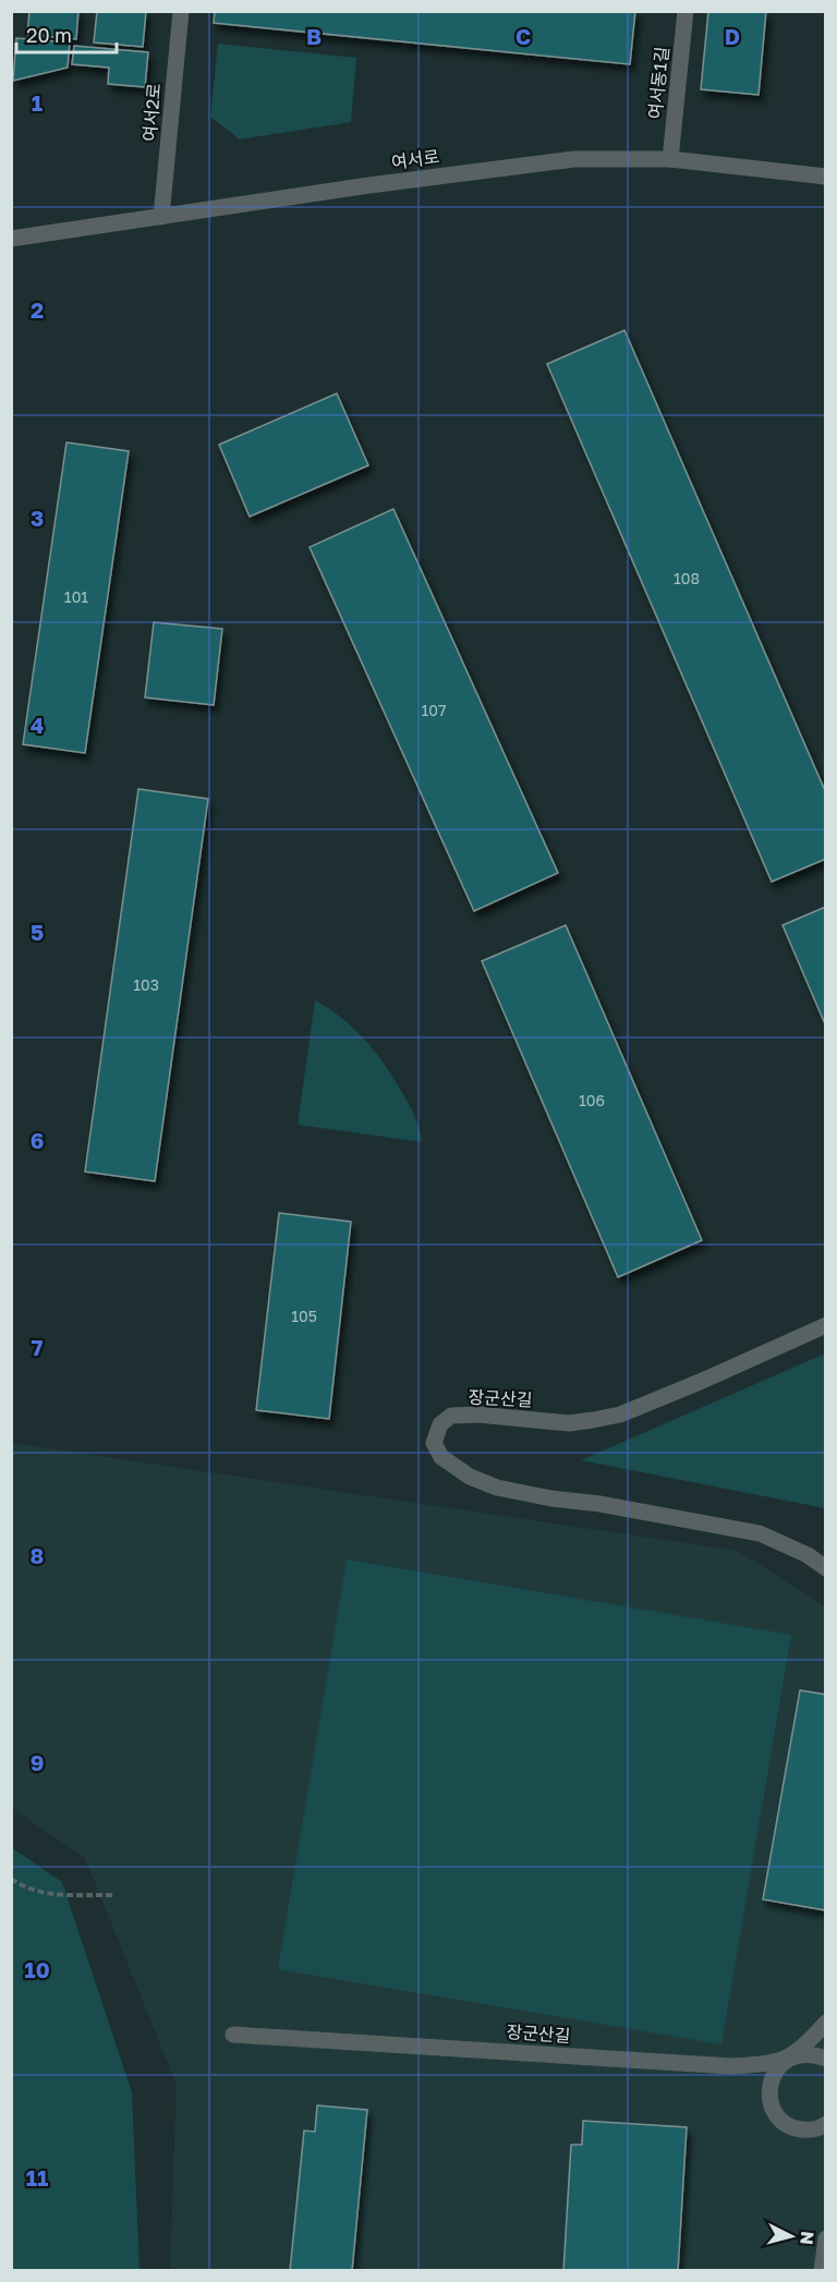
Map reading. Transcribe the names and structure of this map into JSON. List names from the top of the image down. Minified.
{"streets":{"street":["여서동1길","여서2로","여서로","장군산길"]},"crossings":[["여서동1길","여서로"],["여서2로","여서로"]],"house_numbers":["108","101","107","103","106","105"],"scale_bar":"20 m","north":"right","grid":{"columns":["B","C","D"],"rows":["1","2","3","4","5","6","7","8","9","10","11"]}}
